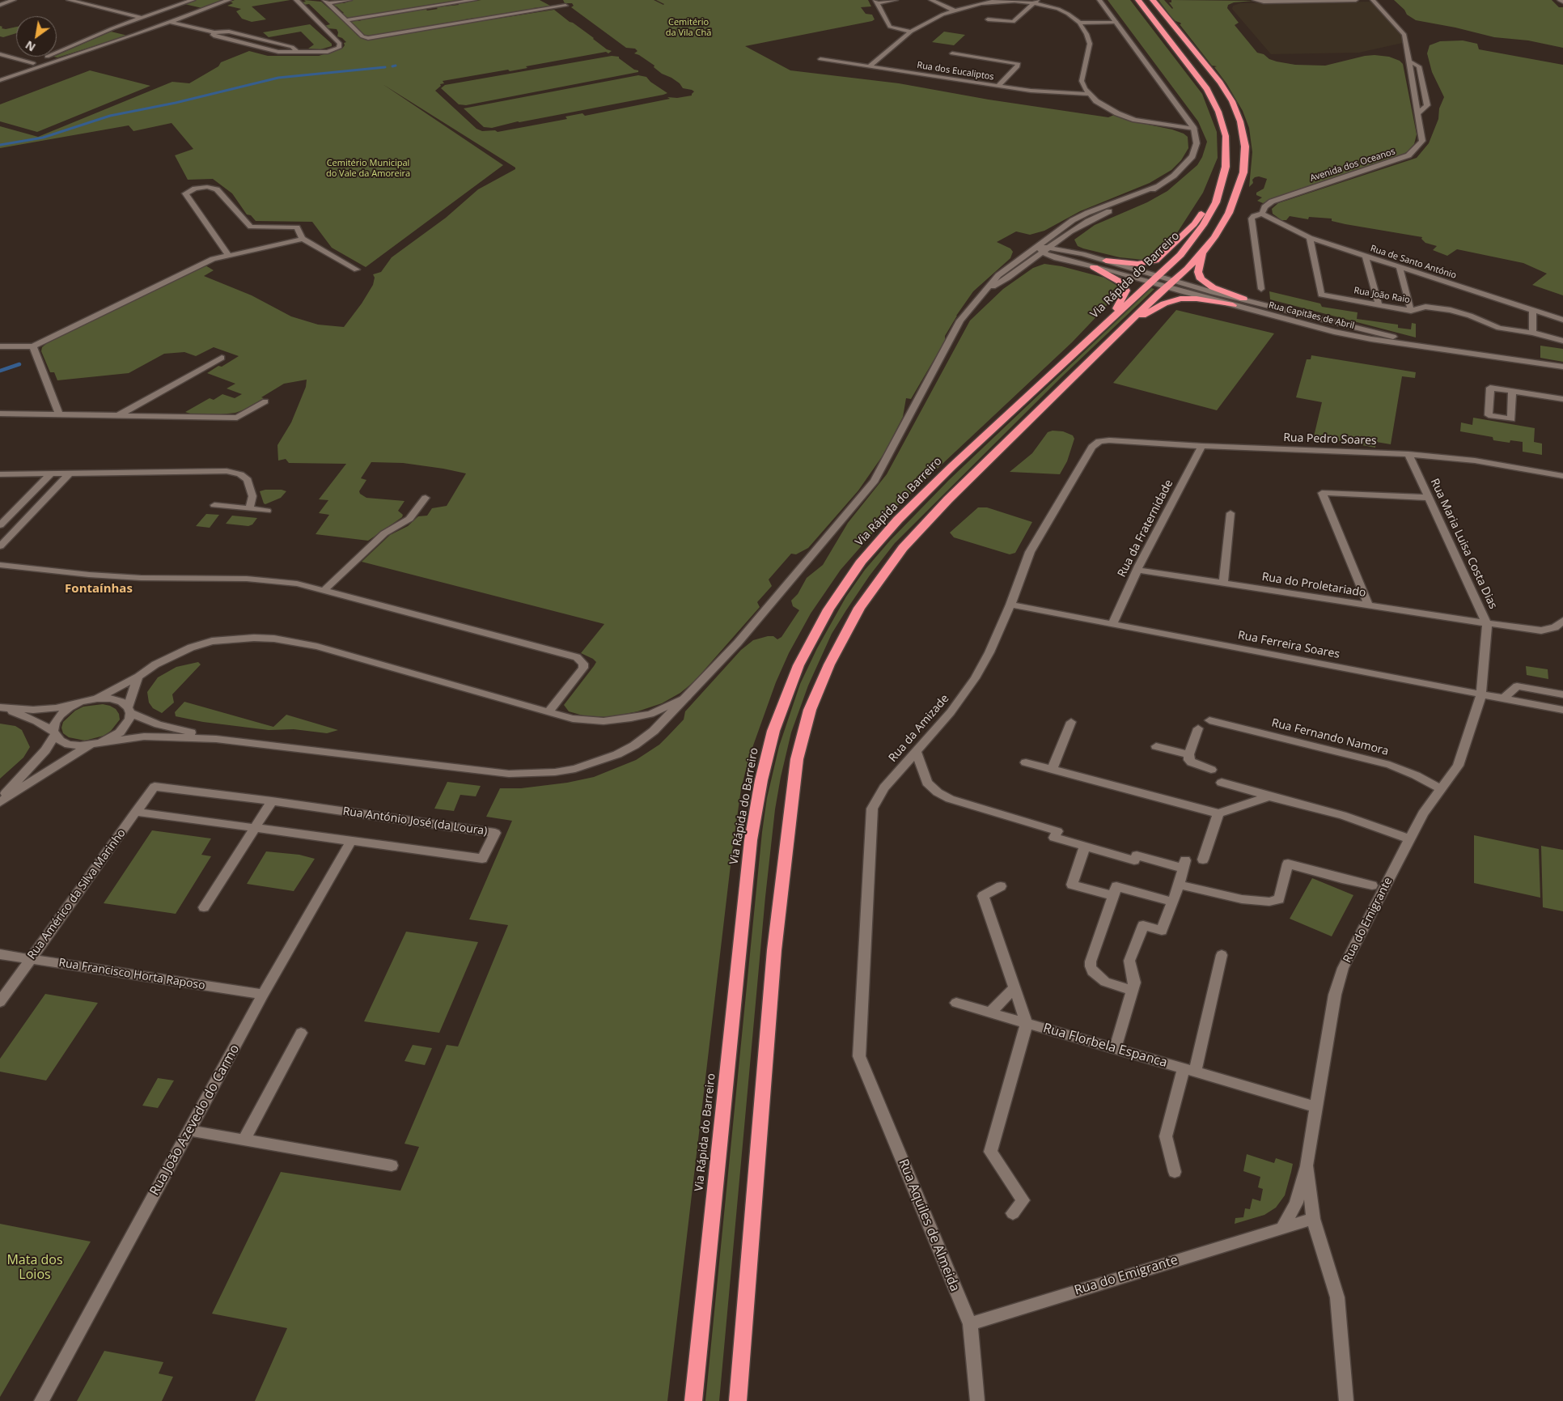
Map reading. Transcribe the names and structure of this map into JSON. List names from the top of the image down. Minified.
{"streets":{"highway":["Via Rápida do Barreiro"],"street":["Rua dos Eucaliptos","Avenida dos Oceanos","Rua de Santo António","Rua João Raio","Rua Capitães de Abril","Rua Pedro Soares","Rua da Fraternidade","Rua Maria Luisa Costa Dias","Rua do Proletariado","Rua Ferreira Soares","Rua da Amizade","Rua Fernando Namora","Rua António José (da Loura)","Rua Américo da Silva Marinho","Rua do Emigrante","Rua Francisco Horta Raposo","Rua Florbela Espanca","Rua João Azevedo do Carmo","Rua Aquiles de Almeida"]},"crossings":[["Avenida dos Oceanos","Rua de Santo António"],["Rua de Santo António","Rua João Raio"],["Rua Pedro Soares","Rua da Fraternidade"],["Rua Pedro Soares","Rua Maria Luisa Costa Dias"],["Rua Pedro Soares","Rua da Amizade"],["Rua da Fraternidade","Rua do Proletariado"],["Rua da Fraternidade","Rua Ferreira Soares"],["Rua Maria Luisa Costa Dias","Rua do Proletariado"],["Rua Maria Luisa Costa Dias","Rua Ferreira Soares"],["Rua Maria Luisa Costa Dias","Rua do Emigrante"],["Rua Ferreira Soares","Rua da Amizade"],["Rua Ferreira Soares","Rua do Emigrante"],["Rua da Amizade","Rua Aquiles de Almeida"],["Rua Fernando Namora","Rua do Emigrante"],["Rua António José (da Loura)","Rua Américo da Silva Marinho"],["Rua António José (da Loura)","Rua João Azevedo do Carmo"],["Rua Américo da Silva Marinho","Rua Francisco Horta Raposo"],["Rua do Emigrante","Rua Florbela Espanca"],["Rua do Emigrante","Rua Aquiles de Almeida"],["Rua Francisco Horta Raposo","Rua João Azevedo do Carmo"]],"districts":["Fontaínhas"],"parks":["Cemitério da Vila Chã","Cemitério Municipal do Vale da Amoreira","Mata dos Loios"],"north":"bottom left"}
